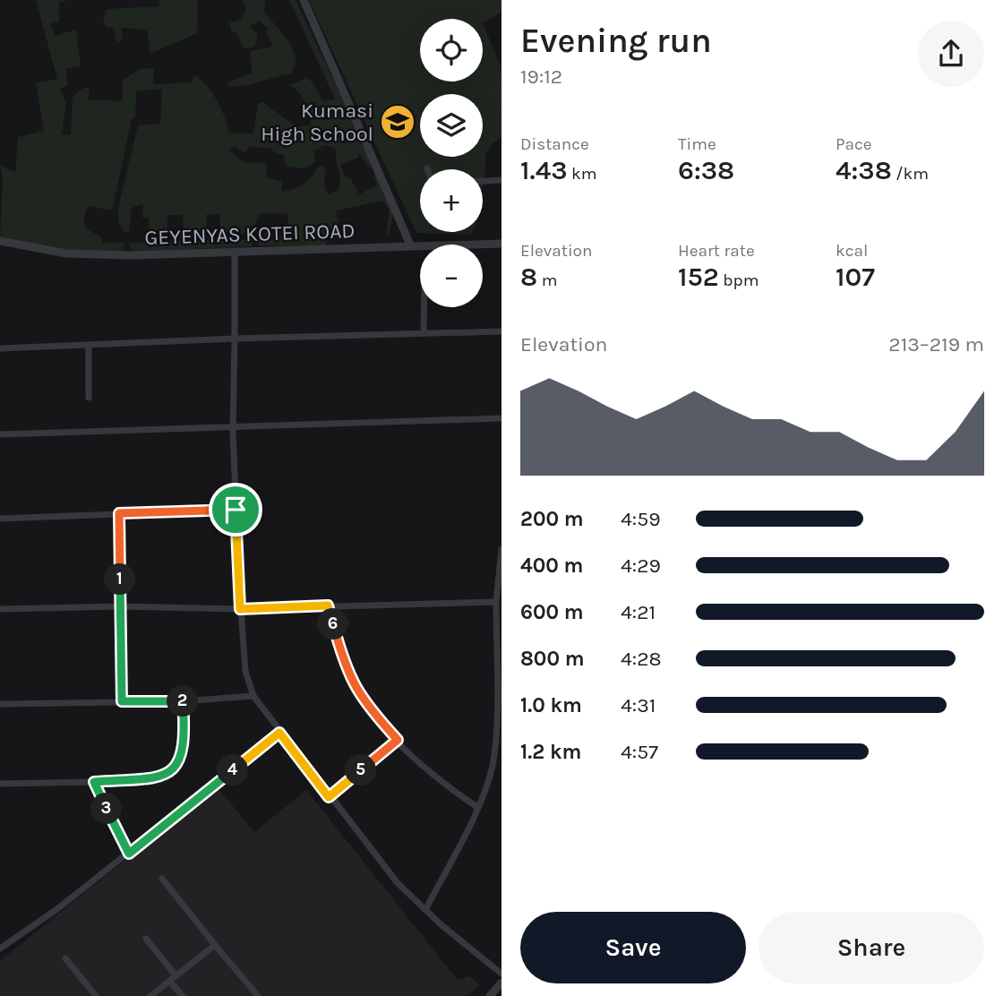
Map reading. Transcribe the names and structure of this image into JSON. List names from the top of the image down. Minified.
{"streets":{"street":["GEYENYAS KOTEI ROAD"]},"places":{"school or university":["Kumasi High School"]},"page":{"heading":["Evening run","19:12"],"map_buttons":["+","−"],"stats":[["Distance","1.43 km"],["Time","6:38"],["Pace","4:38 /km"],["Elevation","8 m"],["Heart rate","152 bpm"],["kcal","107"]],"chart":["Elevation","213–219 m"],"list":[{"name":"200 m","note":"4:59"},{"name":"400 m","note":"4:29"},{"name":"600 m","note":"4:21"},{"name":"800 m","note":"4:28"},{"name":"1.0 km","note":"4:31"},{"name":"1.2 km","note":"4:57"}],"pins":["1","6","2","4","5","3"],"buttons":["Save","Share"]}}
